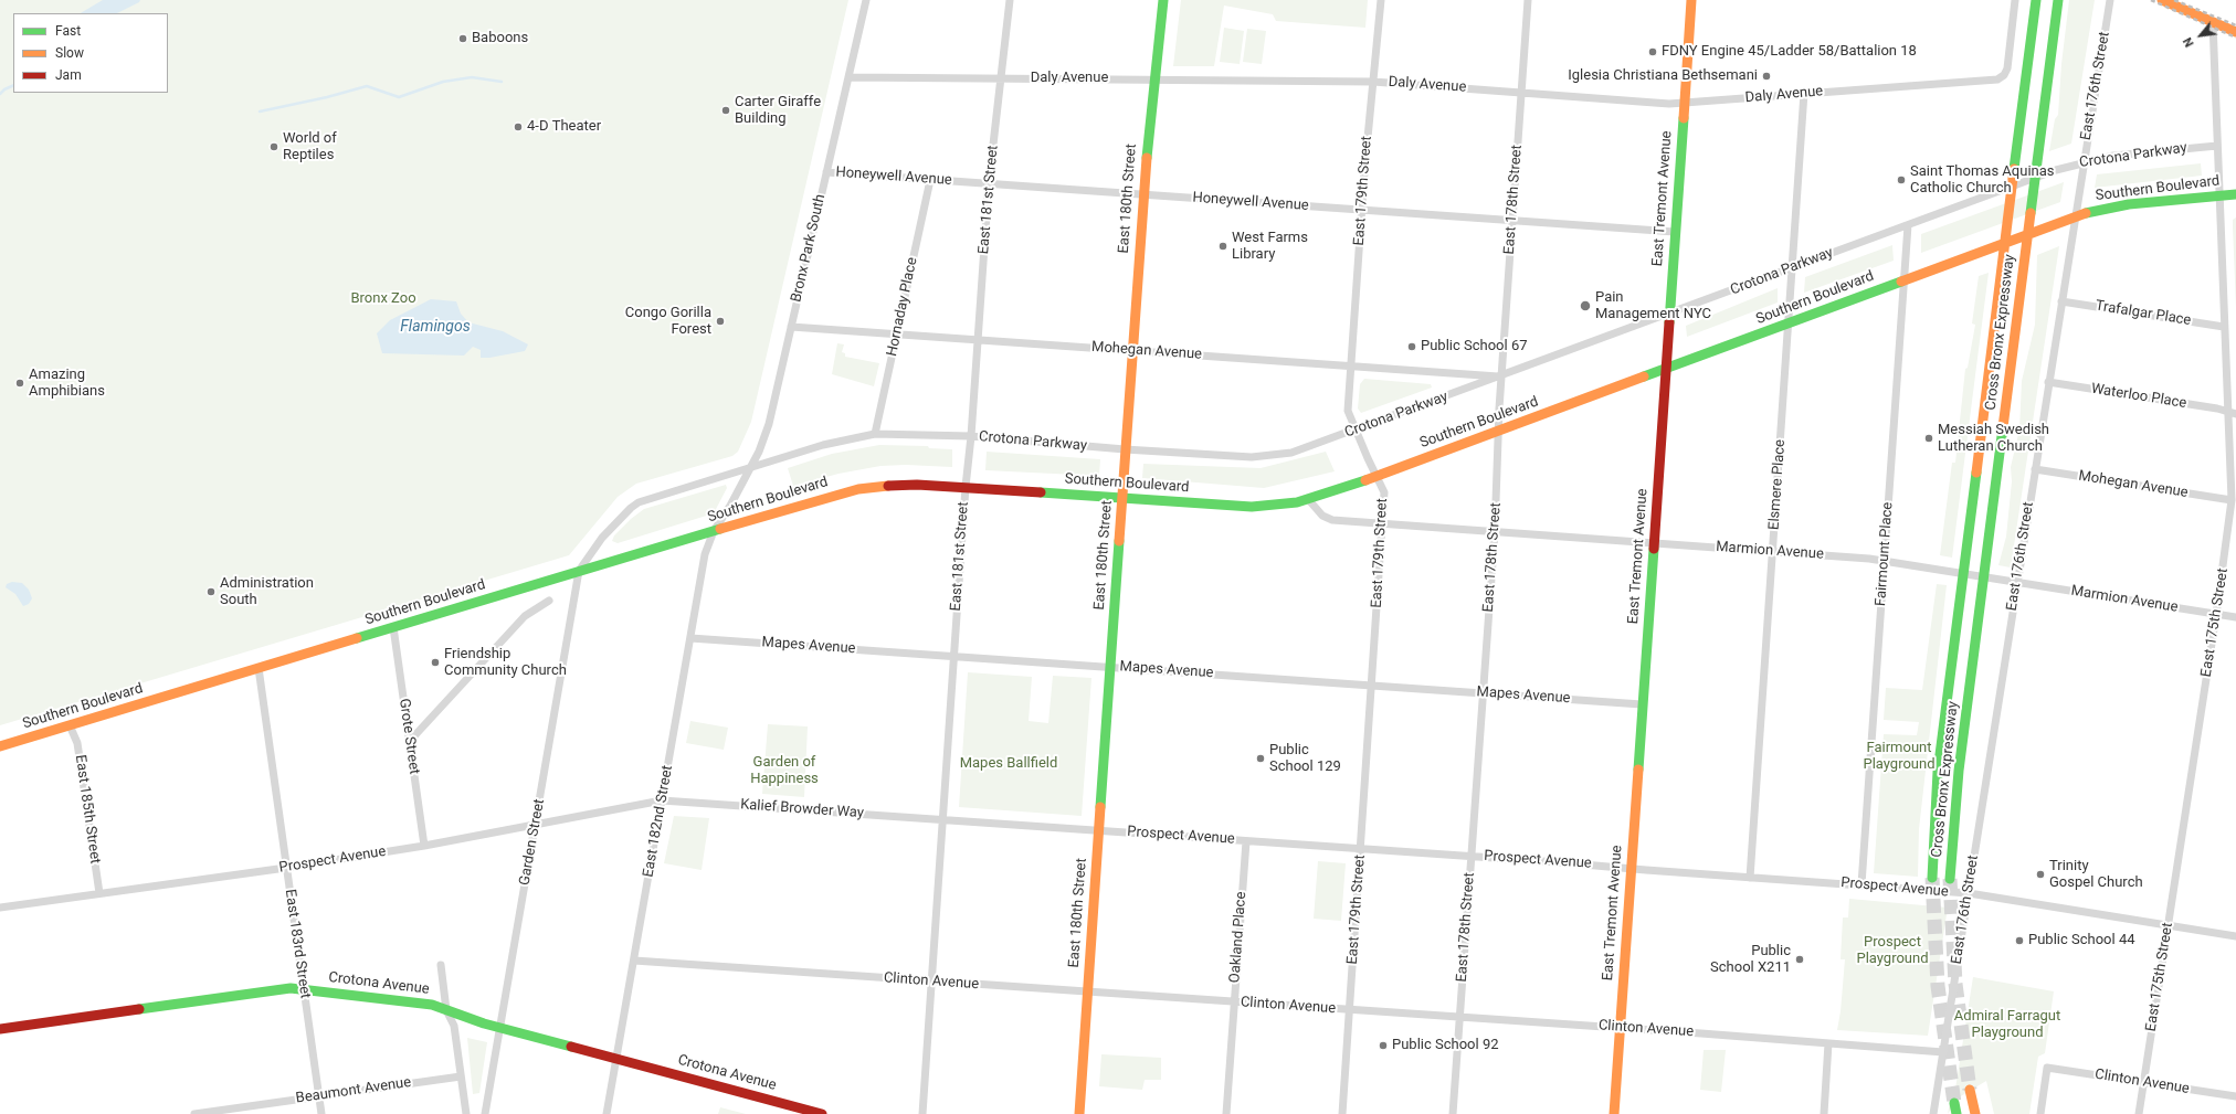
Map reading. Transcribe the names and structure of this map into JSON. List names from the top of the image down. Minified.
{"streets":{"main road":["Southern Boulevard","East 180th Street","East Tremont Avenue","Cross Bronx Expressway","Crotona Avenue"],"street":["Daly Avenue","East 176th Street","Crotona Parkway","Honeywell Avenue","East 179th Street","East 181st Street","East 178th Street","Bronx Park South","Hornaday Place","Trafalgar Place","Mohegan Avenue","Waterloo Place","Elsmere Place","Marmion Avenue","Fairmount Place","East 175th Street","Mapes Avenue","Grote Street","East 185th Street","Kalief Browder Way","East 182nd Street","Prospect Avenue","Garden Street","Oakland Place","East 183rd Street","Clinton Avenue","Beaumont Avenue"]},"crossings":[["Daly Avenue","East 179th Street"],["Daly Avenue","East 180th Street"],["Daly Avenue","East Tremont Avenue"],["Daly Avenue","East 181st Street"],["Daly Avenue","East 178th Street"],["Daly Avenue","Bronx Park South"],["Daly Avenue","Elsmere Place"],["East 176th Street","Crotona Parkway"],["East 176th Street","Southern Boulevard"],["East 176th Street","Trafalgar Place"],["East 176th Street","Mohegan Avenue"],["East 176th Street","Waterloo Place"],["East 176th Street","Marmion Avenue"],["East 176th Street","Prospect Avenue"],["East 176th Street","Clinton Avenue"],["Crotona Parkway","Southern Boulevard"],["Crotona Parkway","East 179th Street"],["Crotona Parkway","East 180th Street"],["Crotona Parkway","East Tremont Avenue"],["Crotona Parkway","East 181st Street"],["Crotona Parkway","East 178th Street"],["Crotona Parkway","Bronx Park South"],["Crotona Parkway","Hornaday Place"],["Crotona Parkway","Mohegan Avenue"],["Crotona Parkway","Elsmere Place"],["Crotona Parkway","Fairmount Place"],["Crotona Parkway","East 175th Street"],["Crotona Parkway","Garden Street"],["Honeywell Avenue","East 179th Street"],["Honeywell Avenue","East 180th Street"],["Honeywell Avenue","East Tremont Avenue"],["Honeywell Avenue","East 181st Street"],["Honeywell Avenue","East 178th Street"],["Honeywell Avenue","Bronx Park South"],["Honeywell Avenue","Hornaday Place"],["Southern Boulevard","East 179th Street"],["Southern Boulevard","East 180th Street"],["Southern Boulevard","East Tremont Avenue"],["Southern Boulevard","East 181st Street"],["Southern Boulevard","East 178th Street"],["Southern Boulevard","Bronx Park South"],["Southern Boulevard","Elsmere Place"],["Southern Boulevard","Marmion Avenue"],["Southern Boulevard","Fairmount Place"],["Southern Boulevard","East 175th Street"],["Southern Boulevard","Grote Street"],["Southern Boulevard","East 185th Street"],["Southern Boulevard","East 182nd Street"],["Southern Boulevard","Garden Street"],["Southern Boulevard","East 183rd Street"],["East 179th Street","Mohegan Avenue"],["East 179th Street","Marmion Avenue"],["East 179th Street","Mapes Avenue"],["East 179th Street","Prospect Avenue"],["East 179th Street","Clinton Avenue"],["East 180th Street","Mohegan Avenue"],["East 180th Street","Mapes Avenue"],["East 180th Street","Prospect Avenue"],["East 180th Street","Clinton Avenue"],["East Tremont Avenue","Marmion Avenue"],["East Tremont Avenue","Mapes Avenue"],["East Tremont Avenue","Prospect Avenue"],["East Tremont Avenue","Clinton Avenue"],["East 181st Street","Mohegan Avenue"],["East 181st Street","Mapes Avenue"],["East 181st Street","Kalief Browder Way"],["East 181st Street","Prospect Avenue"],["East 181st Street","Clinton Avenue"],["East 178th Street","Mohegan Avenue"],["East 178th Street","Marmion Avenue"],["East 178th Street","Mapes Avenue"],["East 178th Street","Prospect Avenue"],["East 178th Street","Clinton Avenue"],["Bronx Park South","Mohegan Avenue"],["Bronx Park South","East 182nd Street"],["Hornaday Place","Mohegan Avenue"],["Trafalgar Place","East 175th Street"],["Mohegan Avenue","East 175th Street"],["Waterloo Place","East 175th Street"],["Elsmere Place","Marmion Avenue"],["Elsmere Place","Prospect Avenue"],["Marmion Avenue","Fairmount Place"],["Marmion Avenue","East 175th Street"],["Fairmount Place","Prospect Avenue"],["East 175th Street","Prospect Avenue"],["East 175th Street","Clinton Avenue"],["Mapes Avenue","East 182nd Street"],["Grote Street","Prospect Avenue"],["East 185th Street","Prospect Avenue"],["Kalief Browder Way","East 182nd Street"],["Kalief Browder Way","Prospect Avenue"],["East 182nd Street","Prospect Avenue"],["East 182nd Street","Clinton Avenue"],["East 182nd Street","Crotona Avenue"],["Prospect Avenue","Garden Street"],["Prospect Avenue","Oakland Place"],["Prospect Avenue","East 183rd Street"],["Garden Street","Crotona Avenue"],["Oakland Place","Clinton Avenue"],["East 183rd Street","Crotona Avenue"],["East 183rd Street","Beaumont Avenue"]],"water":["Flamingos"],"parks":["Bronx Zoo","Fairmount Playground","Garden of Happiness","Mapes Ballfield","Prospect Playground","Admiral Farragut Playground"],"places":["Baboons","FDNY Engine 45/Ladder 58/Battalion 18","Iglesia Christiana Bethsemani","Carter Giraffe Building","4-D Theater","World of Reptiles","Saint Thomas Aquinas Catholic Church","West Farms Library","Pain Management NYC","Congo Gorilla Forest","Public School 67","Amazing Amphibians","Messiah Swedish Lutheran Church","Administration South","Friendship Community Church","Public School 129","Trinity Gospel Church","Public School 44","Public School X211","Public School 92"],"legend":["Fast","Slow","Jam"],"north":"bottom left"}
